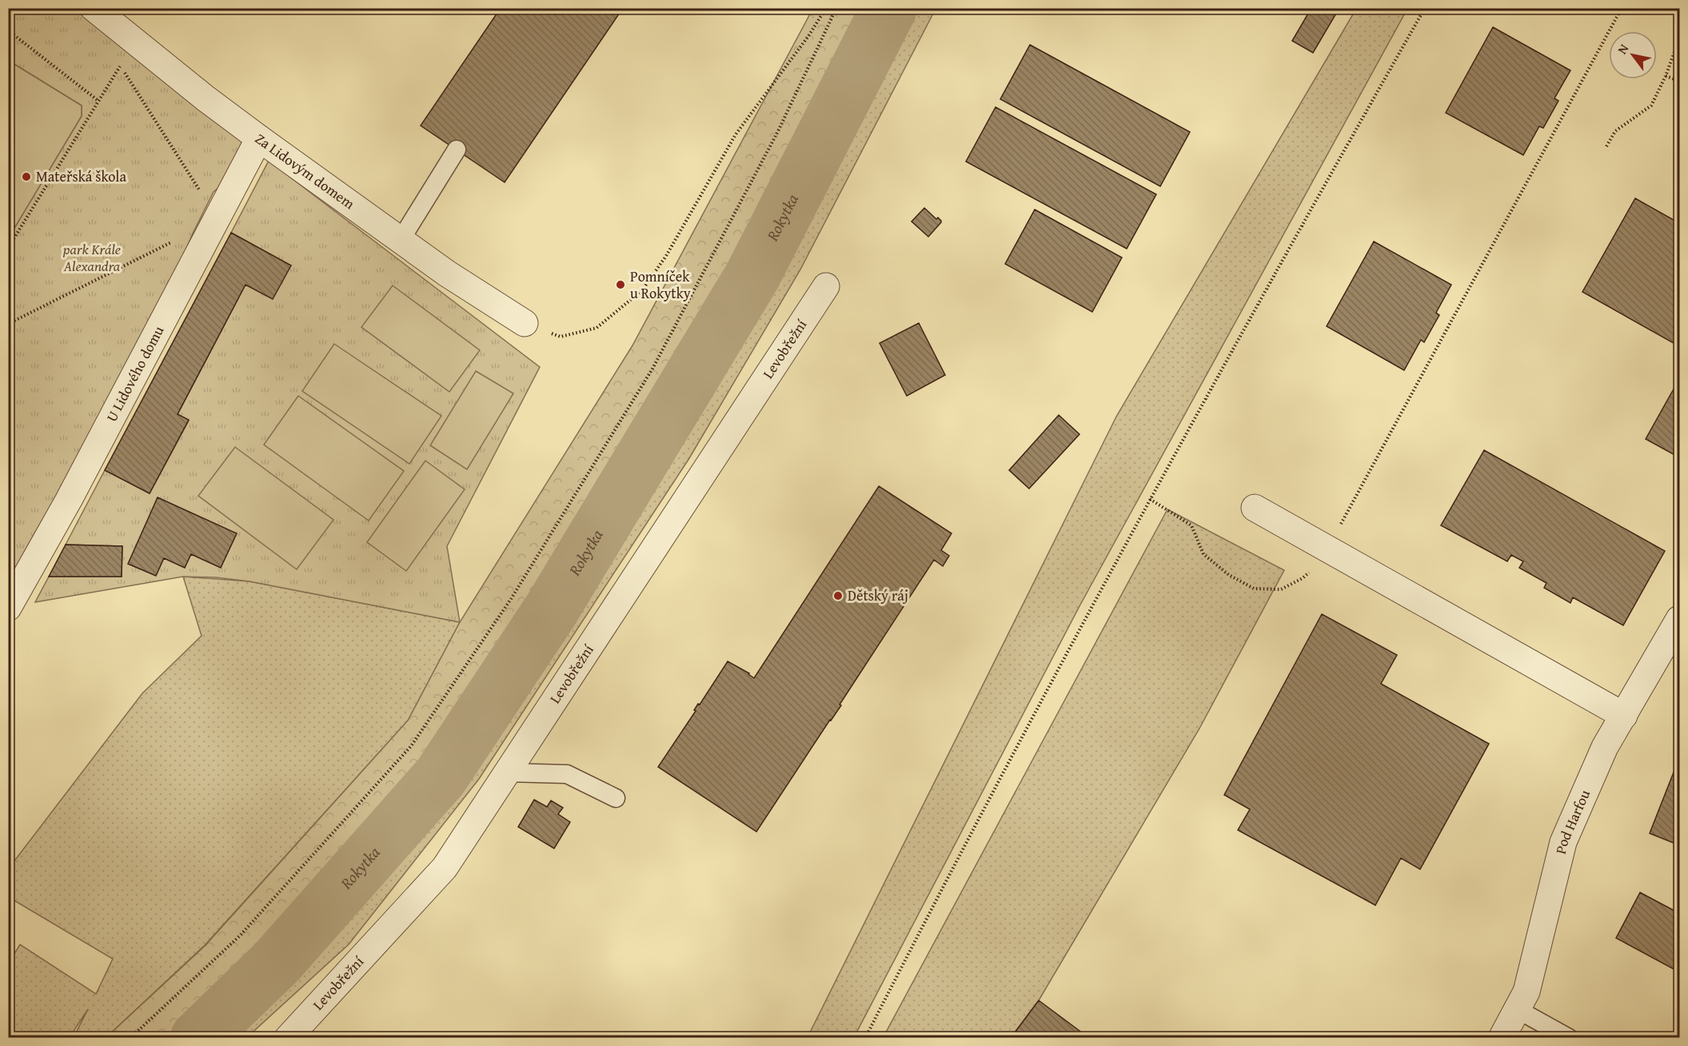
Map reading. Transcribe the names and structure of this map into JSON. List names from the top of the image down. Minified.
{"streets":{"street":["Za Lidovým domem","Levobřežní","U Lidového domu","Pod Harfou"]},"crossings":[["Za Lidovým domem","U Lidového domu"]],"water":["Rokytka"],"parks":["park Krále Alexandra"],"places":["Mateřská škola","Pomníček u Rokytky","Dětský ráj"],"north":"top left"}
